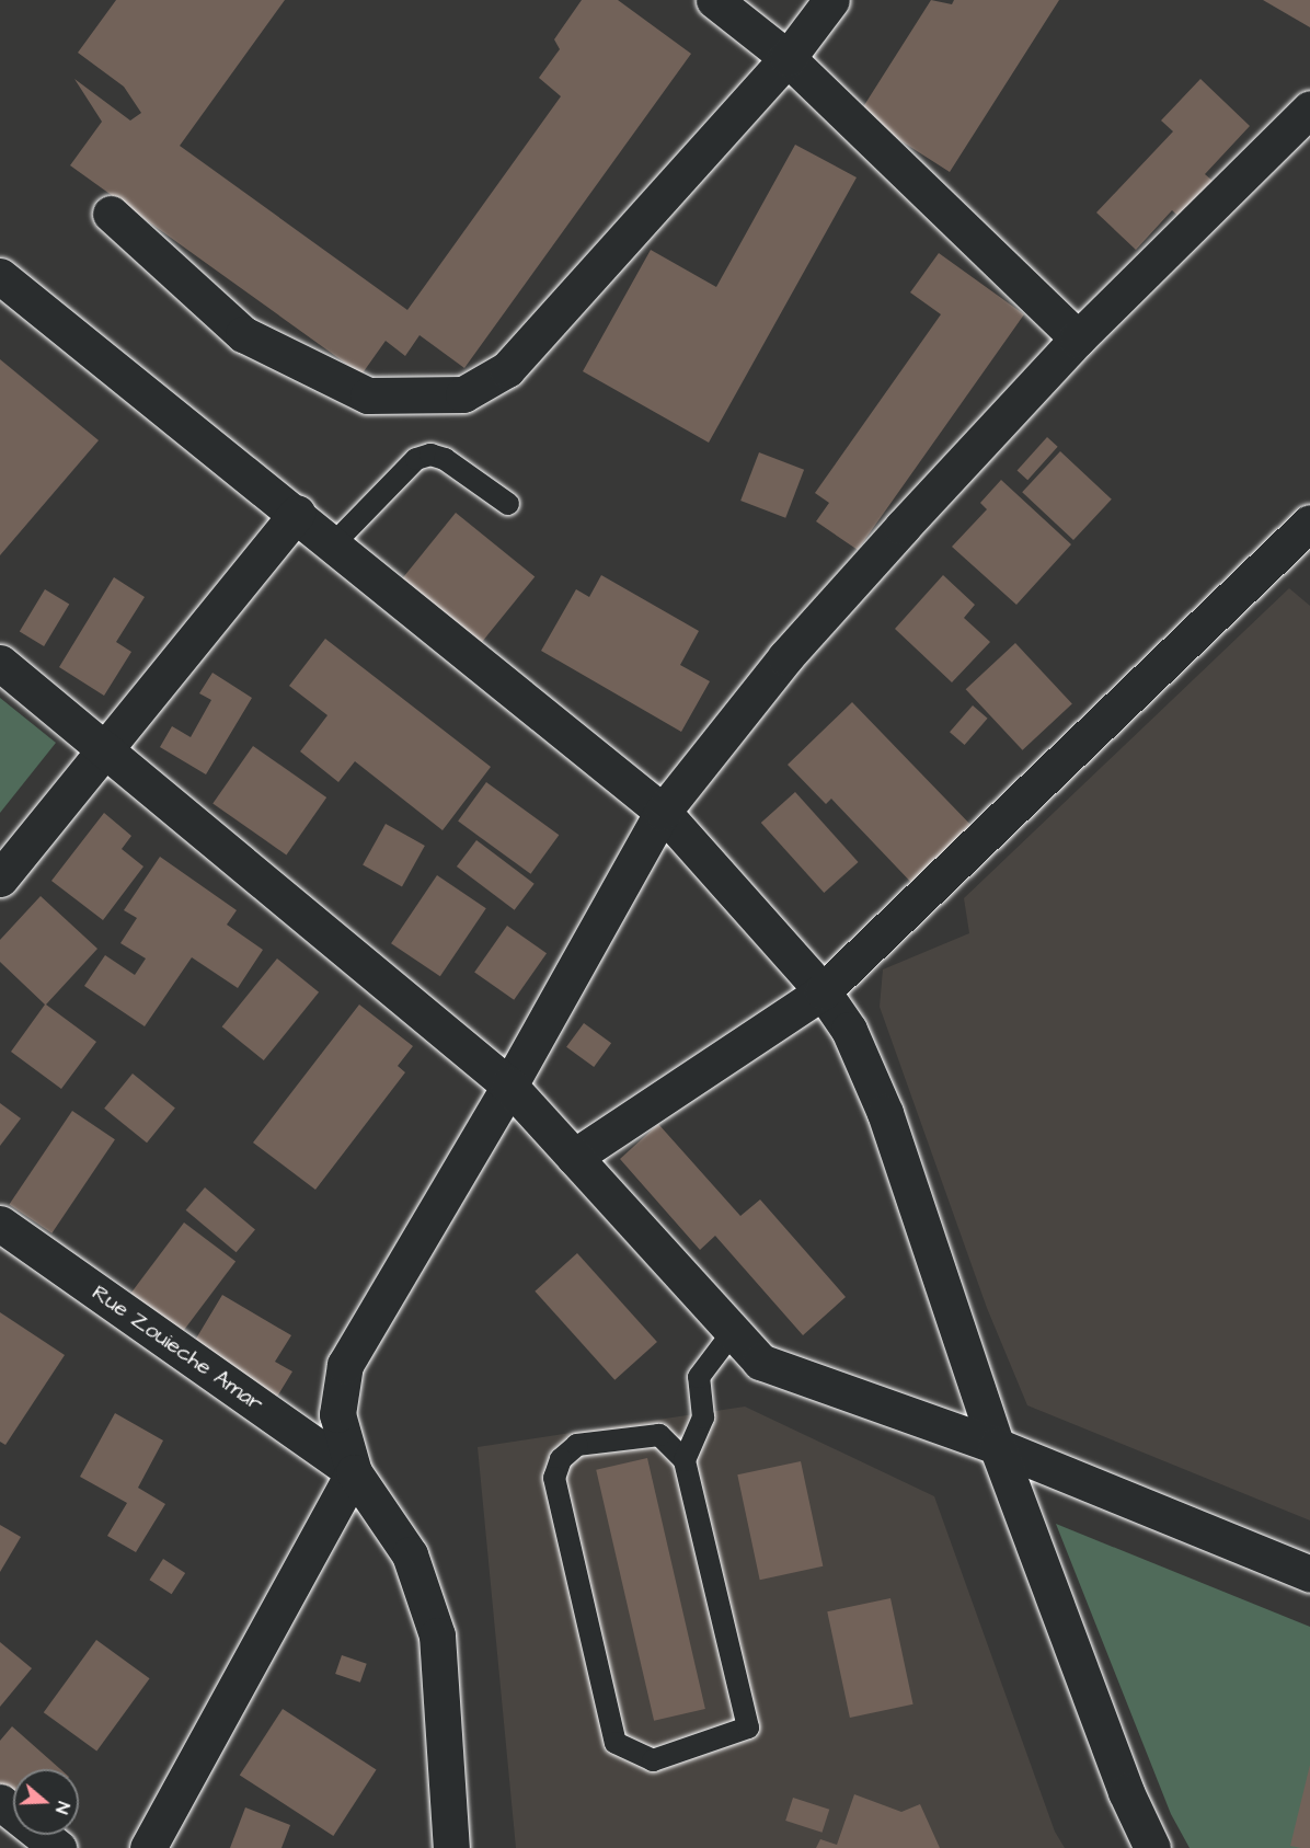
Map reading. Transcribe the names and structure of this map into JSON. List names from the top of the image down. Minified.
{"streets":{"street":["Rue Zouieche Amar"]},"north":"right"}
